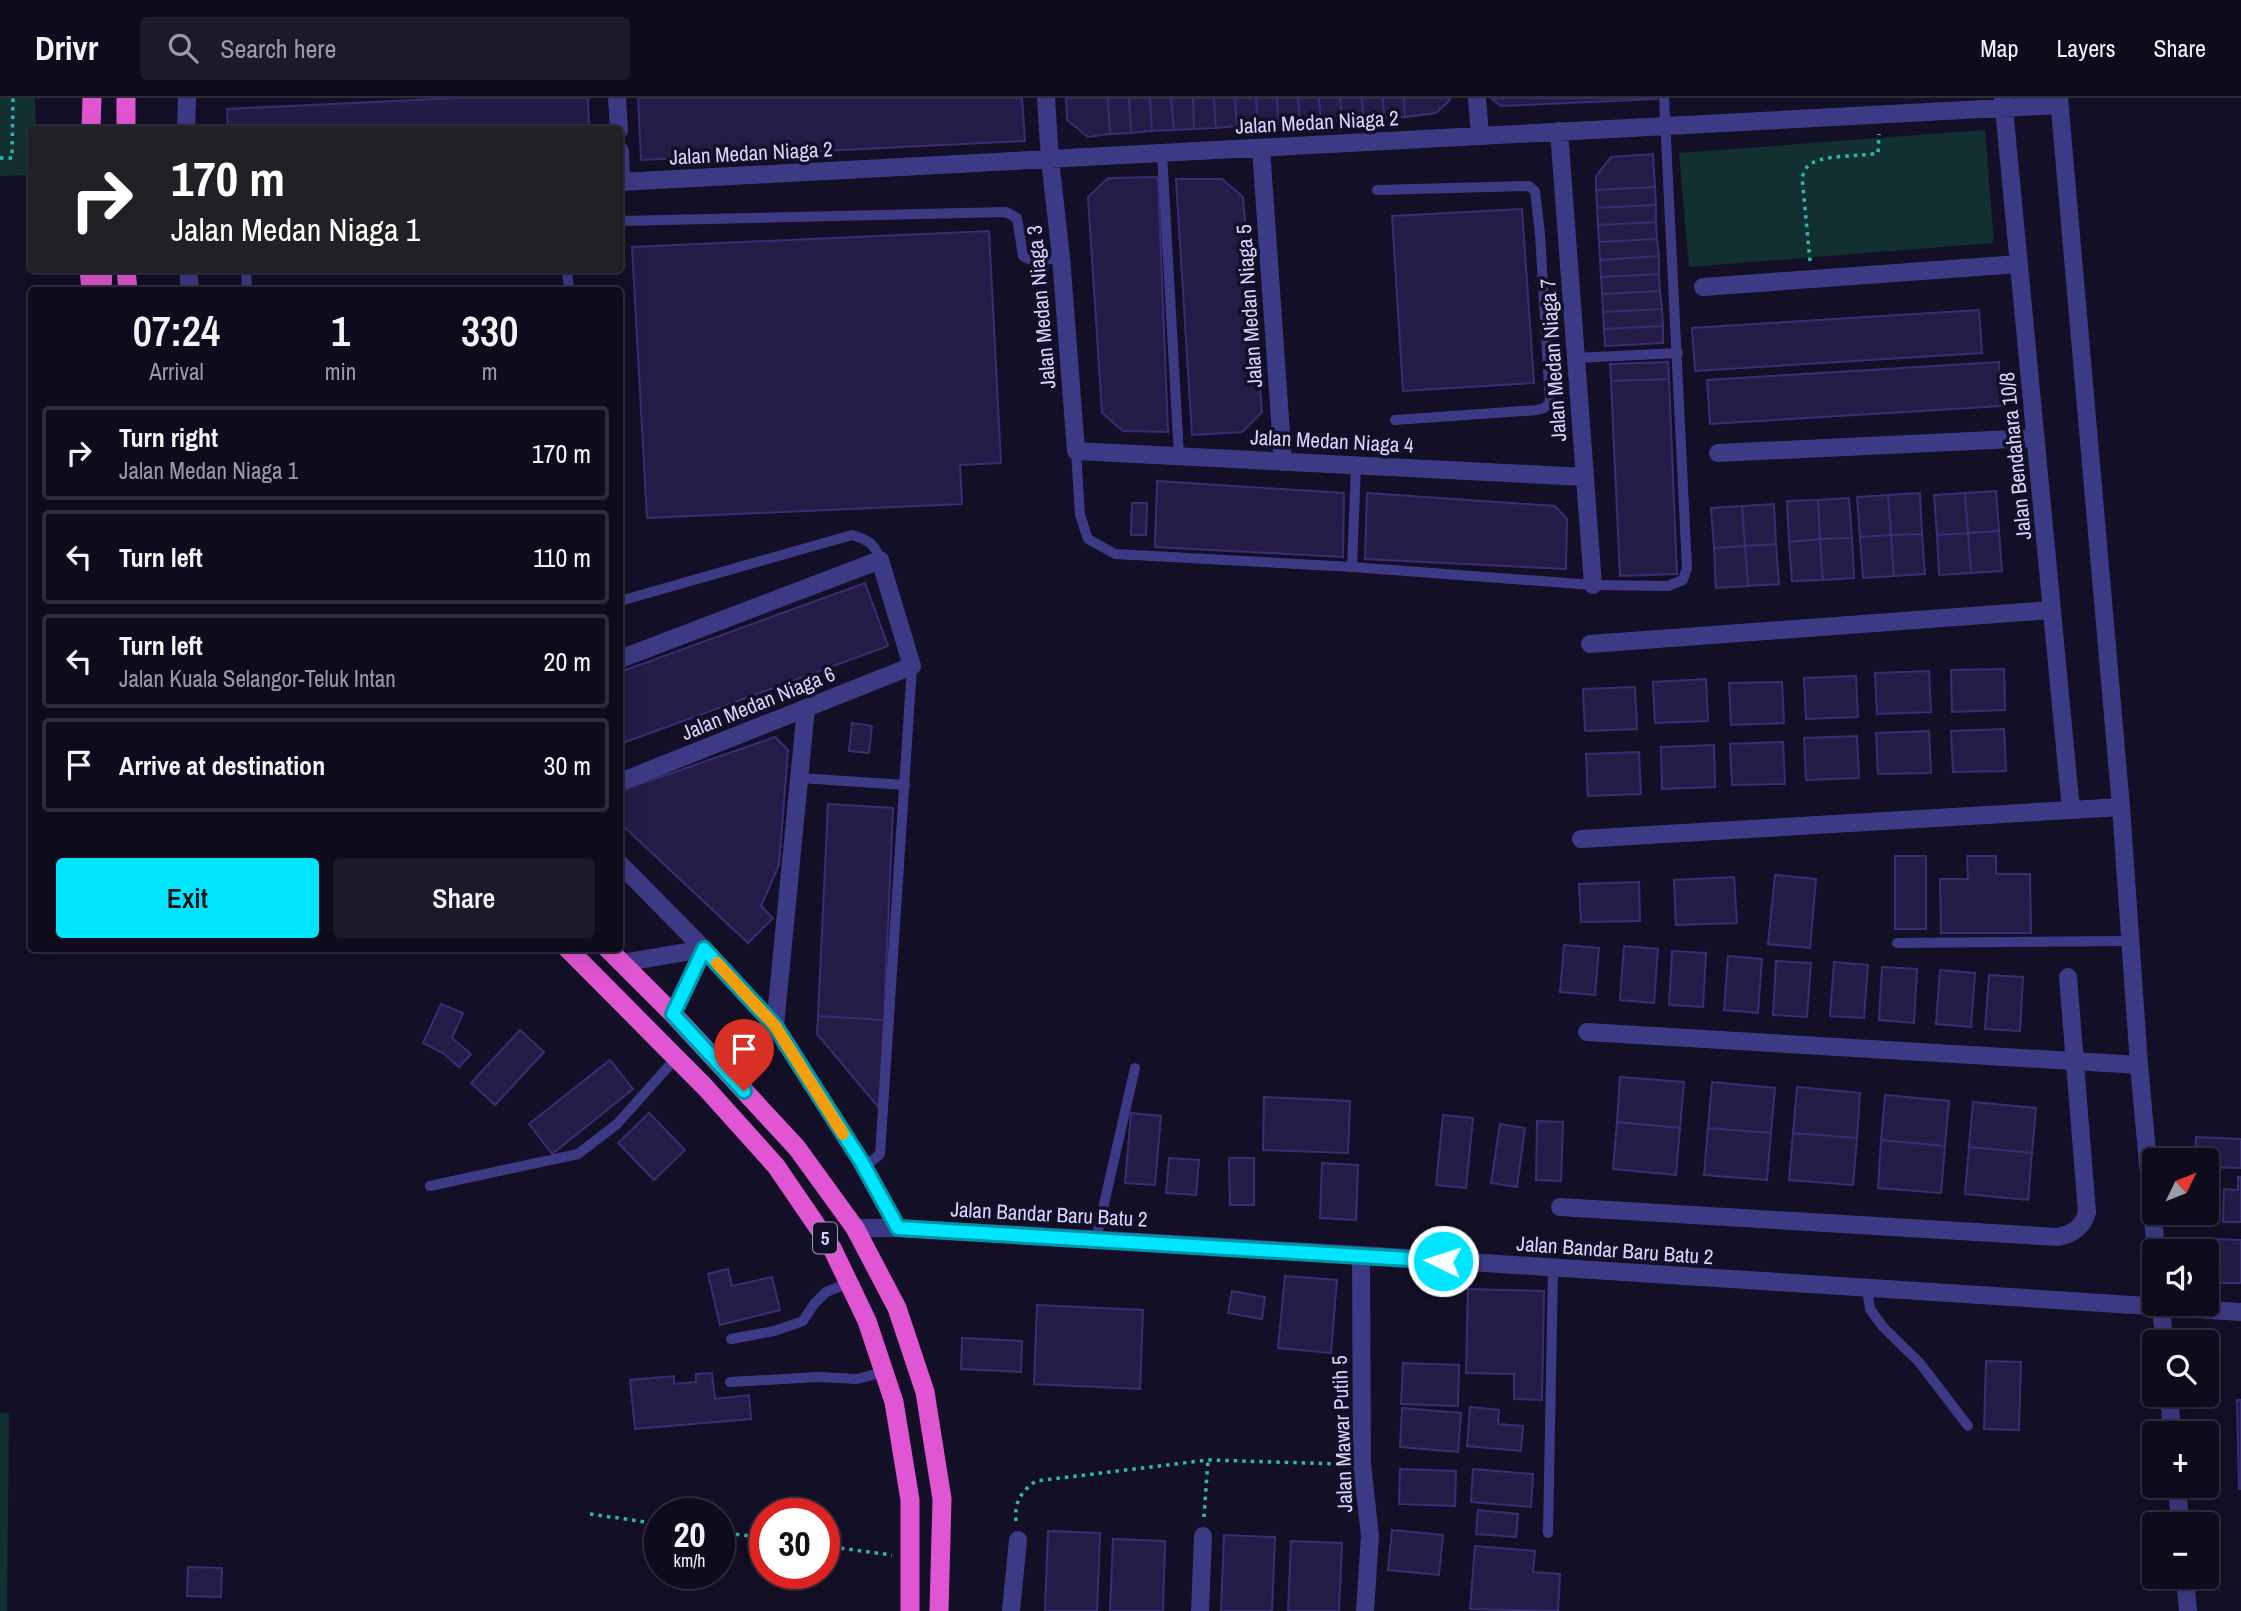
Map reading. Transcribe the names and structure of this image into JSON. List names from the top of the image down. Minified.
{"streets":{"highway":["5"],"street":["Jalan Medan Niaga 2","Jalan Medan Niaga 5","Jalan Medan Niaga 3","Jalan Medan Niaga 7","Jalan Medan Niaga 4","Jalan Bendahara 10/8","Jalan Medan Niaga 6","Jalan Bandar Baru Batu 2","Jalan Mawar Putih 5"]},"crossings":[["Jalan Medan Niaga 2","Jalan Medan Niaga 5"],["Jalan Medan Niaga 2","Jalan Medan Niaga 3"],["Jalan Medan Niaga 2","Jalan Medan Niaga 7"],["Jalan Medan Niaga 2","Jalan Bendahara 10/8"],["Jalan Medan Niaga 5","Jalan Medan Niaga 4"],["Jalan Medan Niaga 3","Jalan Medan Niaga 4"],["Jalan Medan Niaga 7","Jalan Medan Niaga 4"],["Jalan Bandar Baru Batu 2","5"],["Jalan Bandar Baru Batu 2","Jalan Mawar Putih 5"]],"north":"top right","page":{"header":"Drivr","search":"Search here","nav":["Map","Layers","Share"],"turn":["170 m","Jalan Medan Niaga 1"],"eta":["07:24","Arrival","1","min","330","m"],"list":[{"name":"Turn right","note":"Jalan Medan Niaga 1","value":"170 m"},{"name":"Turn left","value":"110 m"},{"name":"Turn left","note":"Jalan Kuala Selangor-Teluk Intan","value":"20 m"},{"name":"Arrive at destination","value":"30 m"}],"buttons":["Exit","Share"],"map_buttons":["+","−"],"speed":"20 km/h","limit":"30"}}
